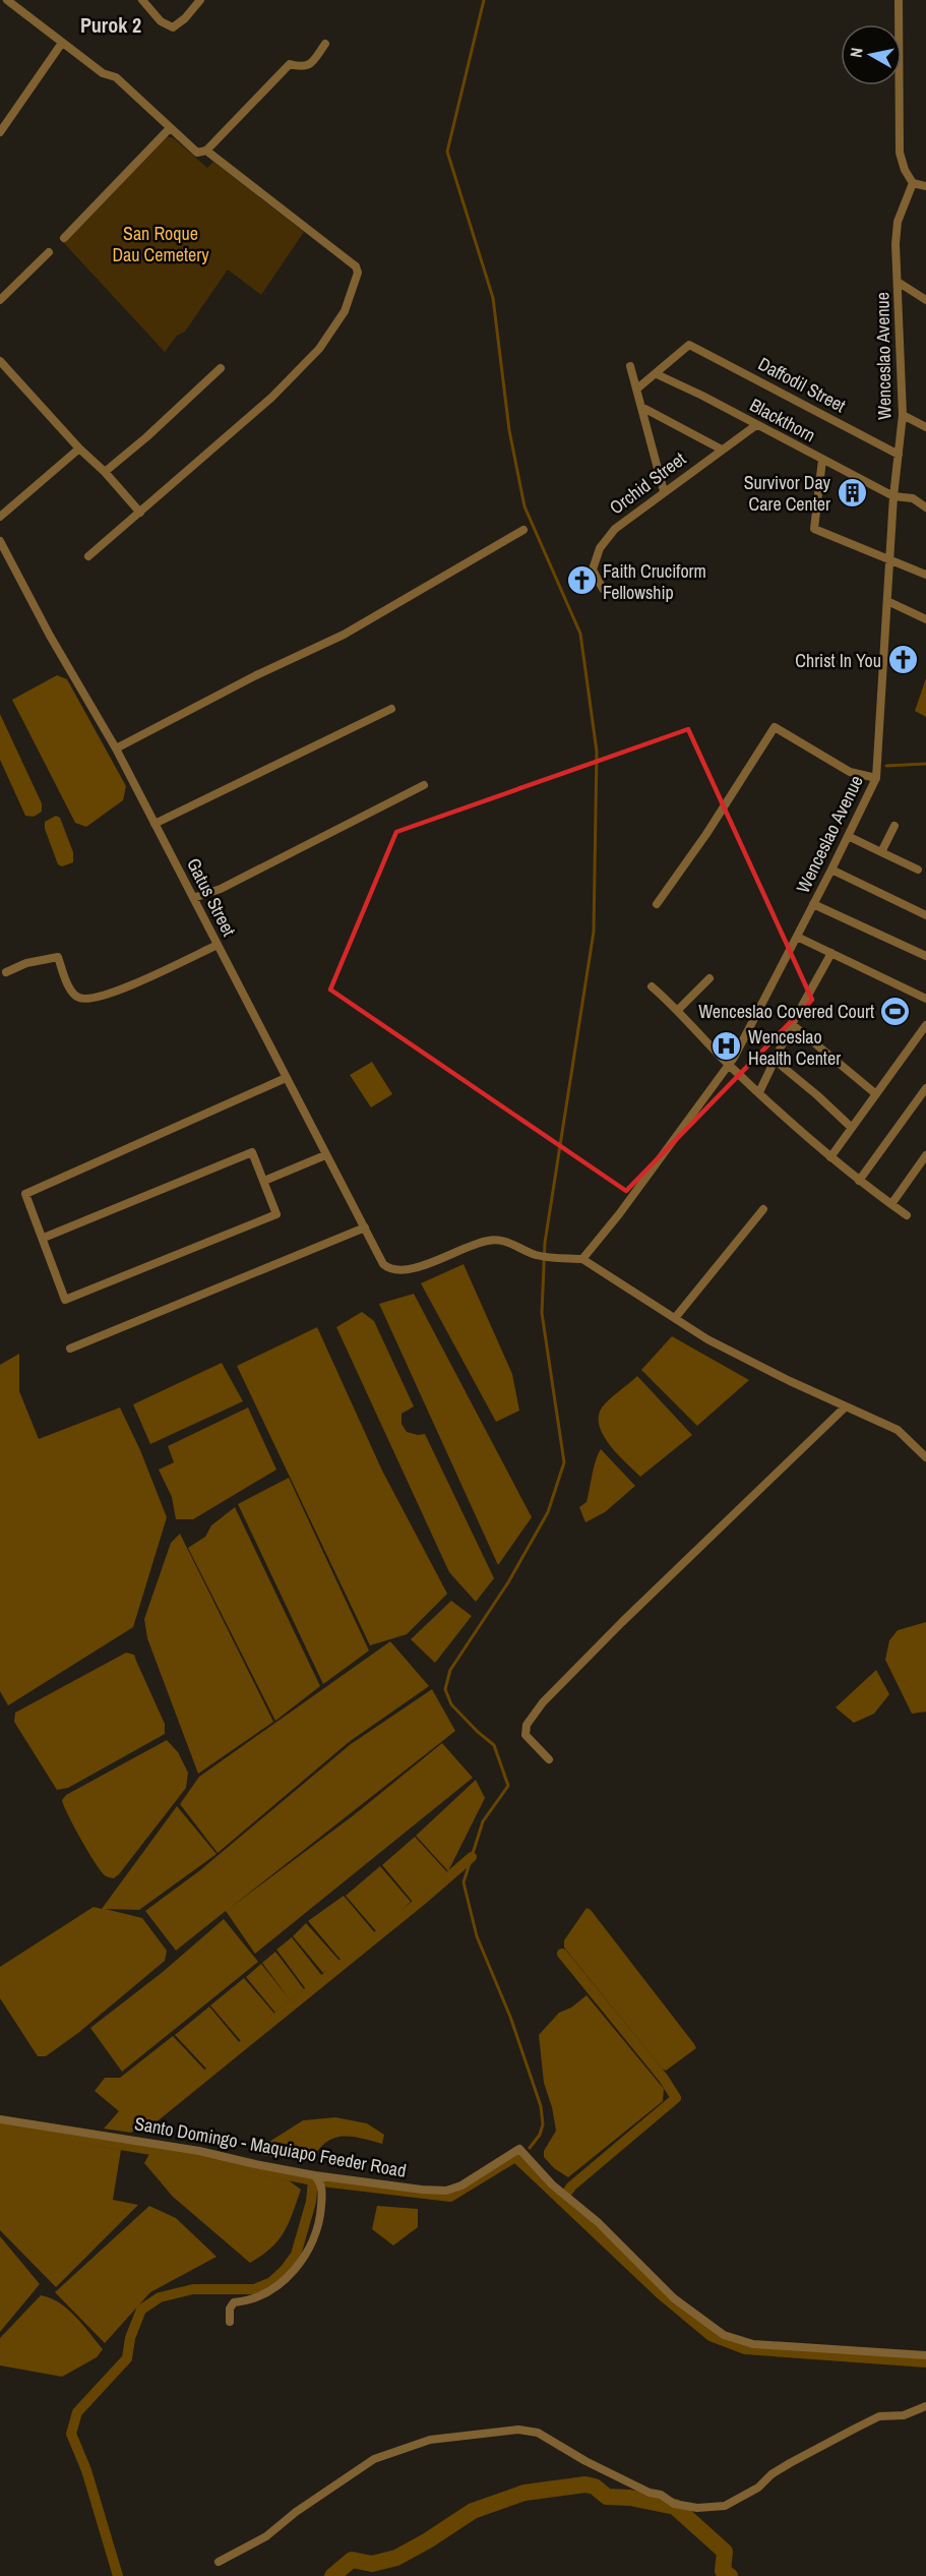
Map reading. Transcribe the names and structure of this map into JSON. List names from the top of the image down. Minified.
{"streets":{"street":["Wenceslao Avenue","Daffodil Street","Blackthorn","Orchid Street","Gatus Street","Santo Domingo - Maquiapo Feeder Road"]},"crossings":[["Wenceslao Avenue","Daffodil Street"],["Wenceslao Avenue","Blackthorn"],["Wenceslao Avenue","Gatus Street"],["Daffodil Street","Blackthorn"],["Blackthorn","Orchid Street"]],"districts":["Purok 2"],"parks":["San Roque Dau Cemetery"],"places":{"building":["Survivor Day Care Center"],"church":["Faith Cruciform Fellowship","Christ In You"],"sports":["Wenceslao Covered Court"],"hospital":["Wenceslao Health Center"]},"north":"left"}
